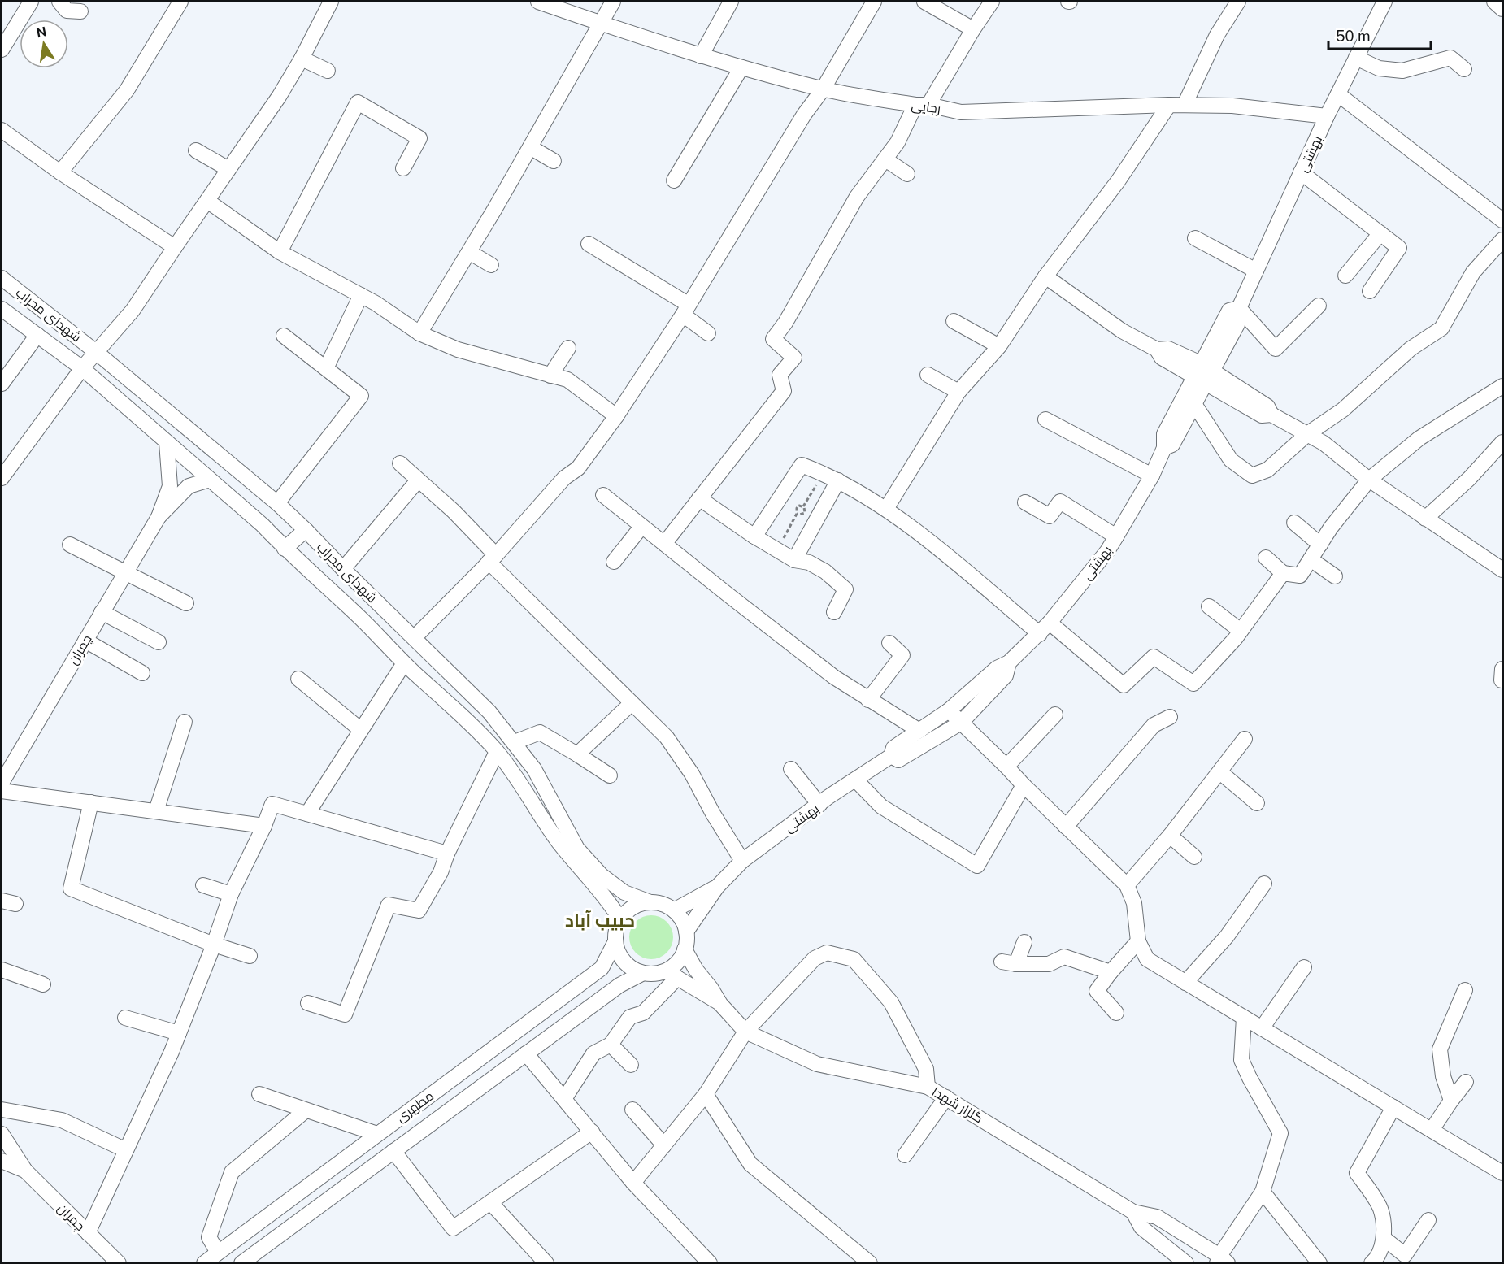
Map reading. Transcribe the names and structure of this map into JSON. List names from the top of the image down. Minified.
{"streets":{"street":["رجایی","بهشتی","شهدای محراب","چمران","گلزار شهدا","مطهری"]},"crossings":[["رجایی","بهشتی"],["شهدای محراب","مطهری"]],"districts":["حبیب آباد"],"scale_bar":"50 m","north":"top"}
